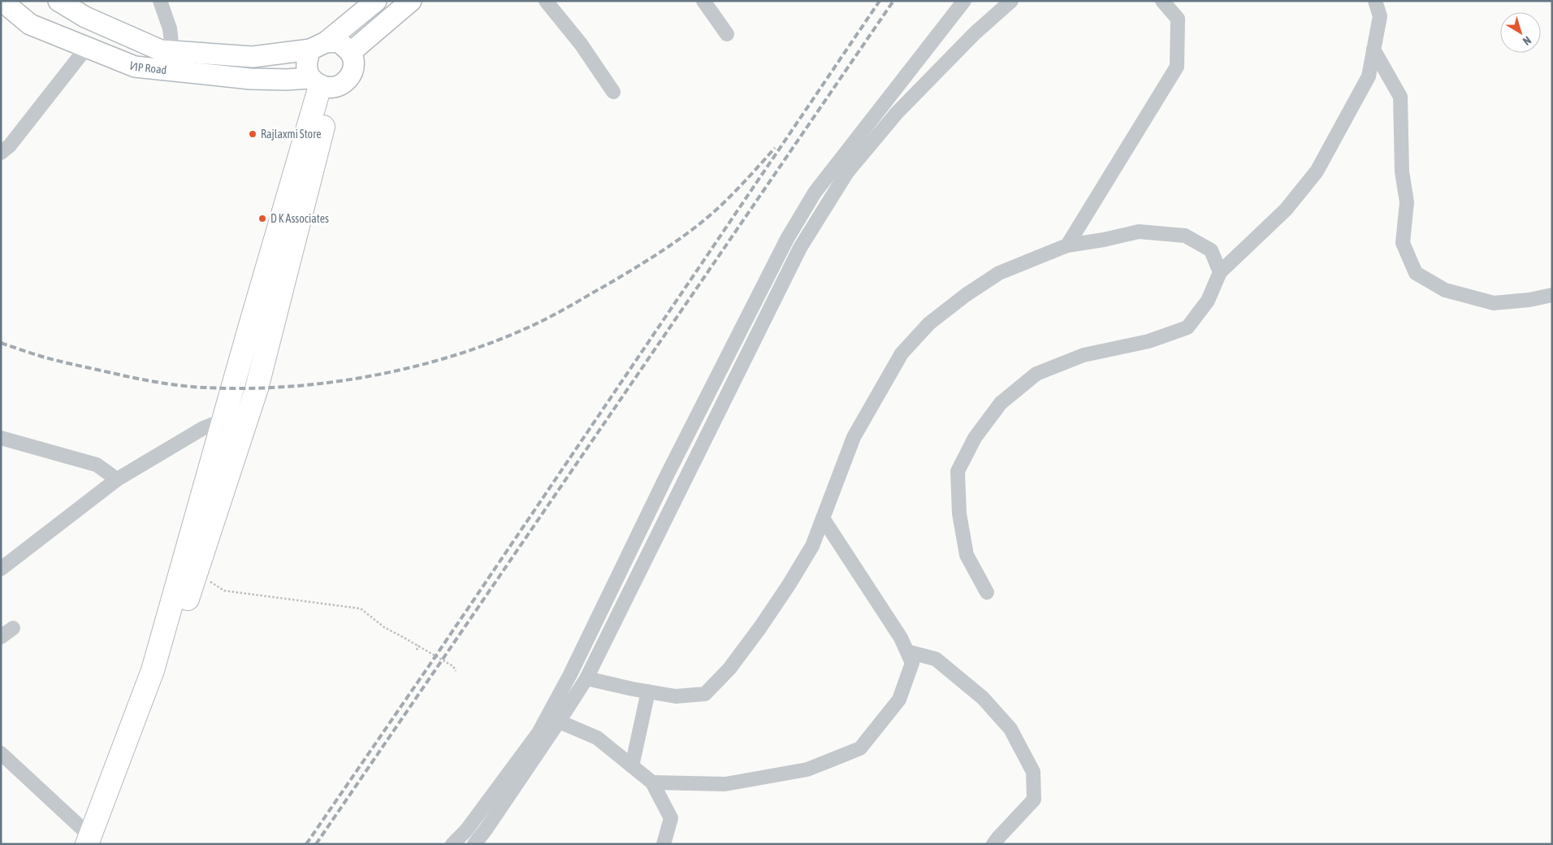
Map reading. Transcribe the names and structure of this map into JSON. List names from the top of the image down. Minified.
{"streets":{"main road":["VIP Road"]},"places":["Rajlaxmi Store","D K Associates"],"north":"bottom right"}
